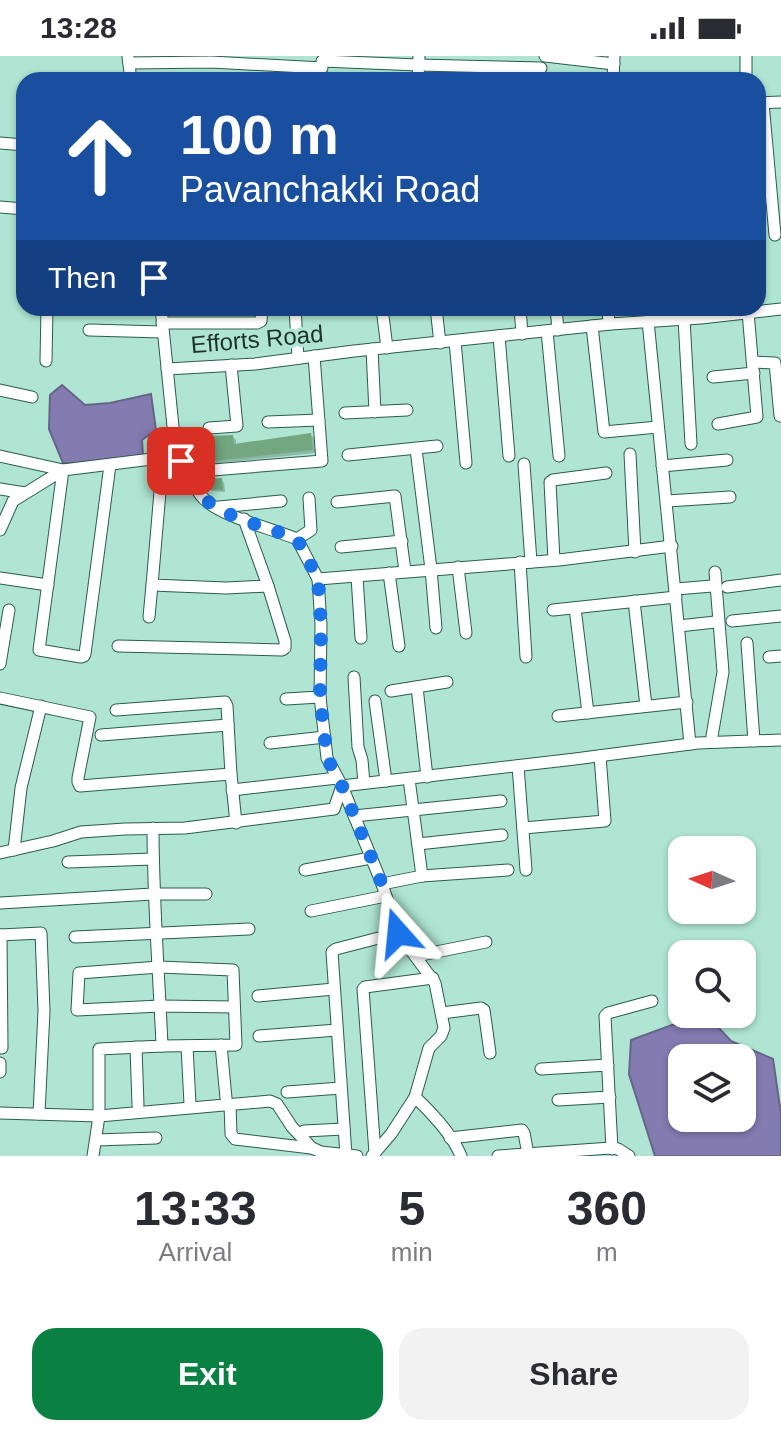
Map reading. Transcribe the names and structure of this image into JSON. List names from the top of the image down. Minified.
{"streets":{"street":["Efforts Road"]},"north":"left","page":{"status":"13:28","turn":["100 m","Pavanchakki Road"],"then":"Then","eta":["13:33","Arrival","5","min","360","m"],"buttons":["Exit","Share"]}}
